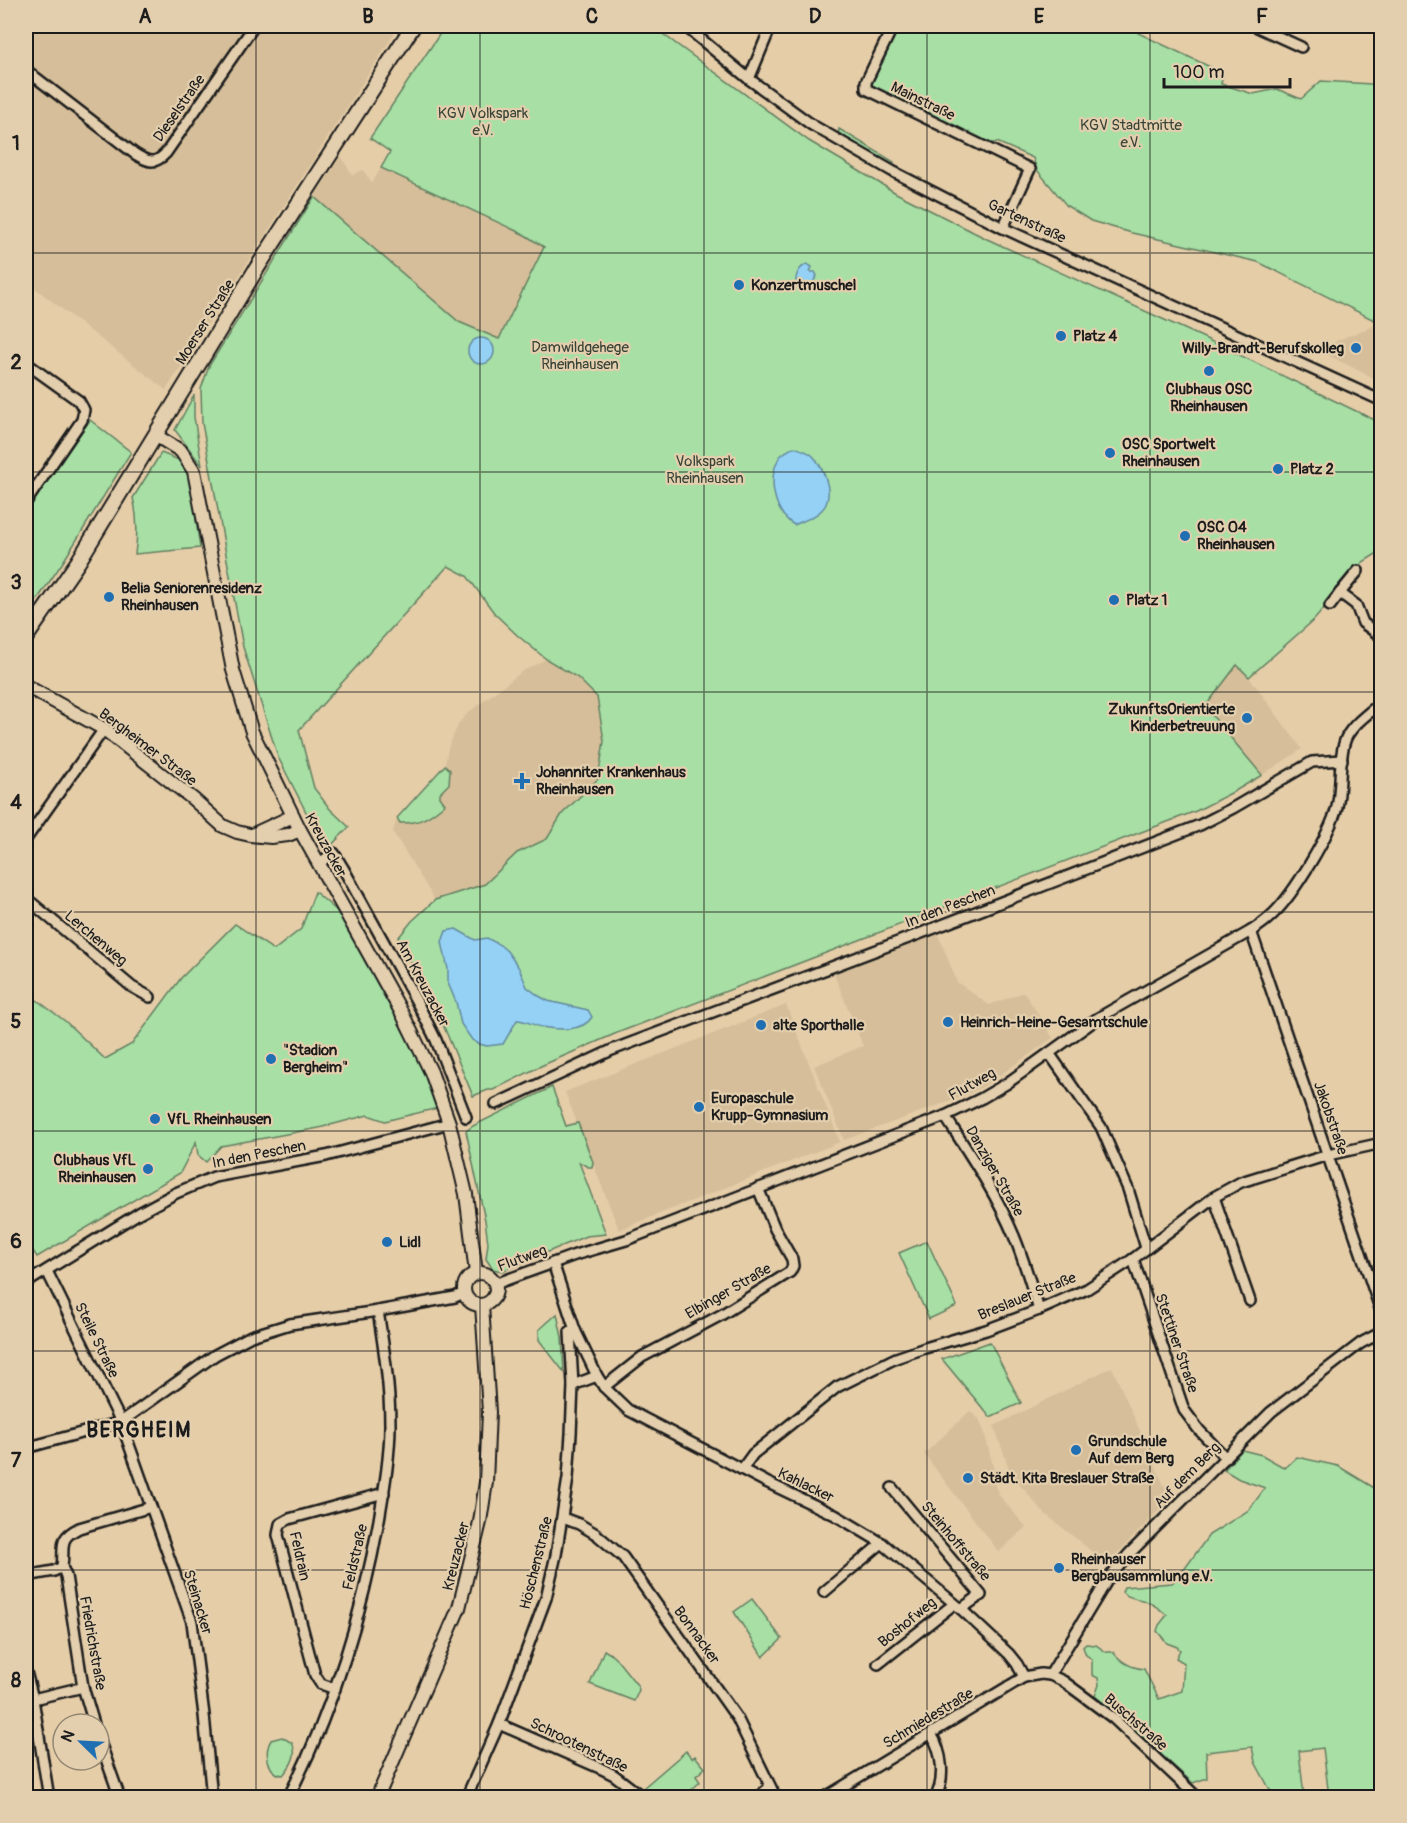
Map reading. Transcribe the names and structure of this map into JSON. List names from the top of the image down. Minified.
{"streets":{"main road":["Moerser Straße"],"street":["Mainstraße","Dieselstraße","Gartenstraße","Bergheimer Straße","Kreuzacker","In den Peschen","Lerchenweg","Am Kreuzacker","Flutweg","Jakobstraße","Danziger Straße","Elbinger Straße","Breslauer Straße","Steile Straße","Stettiner Straße","Auf dem Berg","Kahlacker","Steinhoffstraße","Feldrain","Feldstraße","Höschenstraße","Steinacker","Boshofweg","Bonnacker","Friedrichstraße","Schmiedestraße","Buschstraße","Schrootenstraße"]},"crossings":[["Mainstraße","Gartenstraße"],["Moerser Straße","Kreuzacker"],["Bergheimer Straße","Kreuzacker"],["Kreuzacker","In den Peschen"],["Kreuzacker","Am Kreuzacker"],["Kreuzacker","Flutweg"],["In den Peschen","Flutweg"],["In den Peschen","Steile Straße"],["Flutweg","Jakobstraße"],["Flutweg","Danziger Straße"],["Flutweg","Elbinger Straße"],["Flutweg","Kahlacker"],["Jakobstraße","Breslauer Straße"],["Danziger Straße","Breslauer Straße"],["Elbinger Straße","Kahlacker"],["Breslauer Straße","Stettiner Straße"],["Breslauer Straße","Kahlacker"],["Steile Straße","Steinacker"],["Stettiner Straße","Auf dem Berg"],["Auf dem Berg","Schmiedestraße"],["Auf dem Berg","Buschstraße"],["Kahlacker","Steinhoffstraße"],["Kahlacker","Höschenstraße"],["Kahlacker","Boshofweg"],["Kahlacker","Schmiedestraße"],["Steinhoffstraße","Boshofweg"],["Feldrain","Feldstraße"],["Höschenstraße","Bonnacker"],["Höschenstraße","Schrootenstraße"],["Steinacker","Friedrichstraße"],["Schmiedestraße","Buschstraße"]],"districts":["BERGHEIM"],"parks":["KGV Volkspark e.V.","KGV Stadtmitte e.V.","Damwildgehege Rheinhausen","Volkspark Rheinhausen"],"places":{"other":["Konzertmuschel","Platz 4","Willy-Brandt-Berufskolleg","Clubhaus OSC Rheinhausen","OSC Sportwelt Rheinhausen","Platz 2","OSC 04 Rheinhausen","Belia Seniorenresidenz Rheinhausen","Platz 1","ZukunftsOrientierte Kinderbetreuung","Heinrich-Heine-Gesamtschule","alte Sporthalle","\"Stadion Bergheim\"","Europaschule Krupp-Gymnasium","VfL Rheinhausen","Clubhaus VfL Rheinhausen","Lidl","Grundschule Auf dem Berg","Städt. Kita Breslauer Straße","Rheinhauser Bergbausammlung e.V."],"health":["Johanniter Krankenhaus Rheinhausen"]},"scale_bar":"100 m","north":"top left","grid":{"columns":["A","B","C","D","E","F"],"rows":["1","2","3","4","5","6","7","8"]}}
